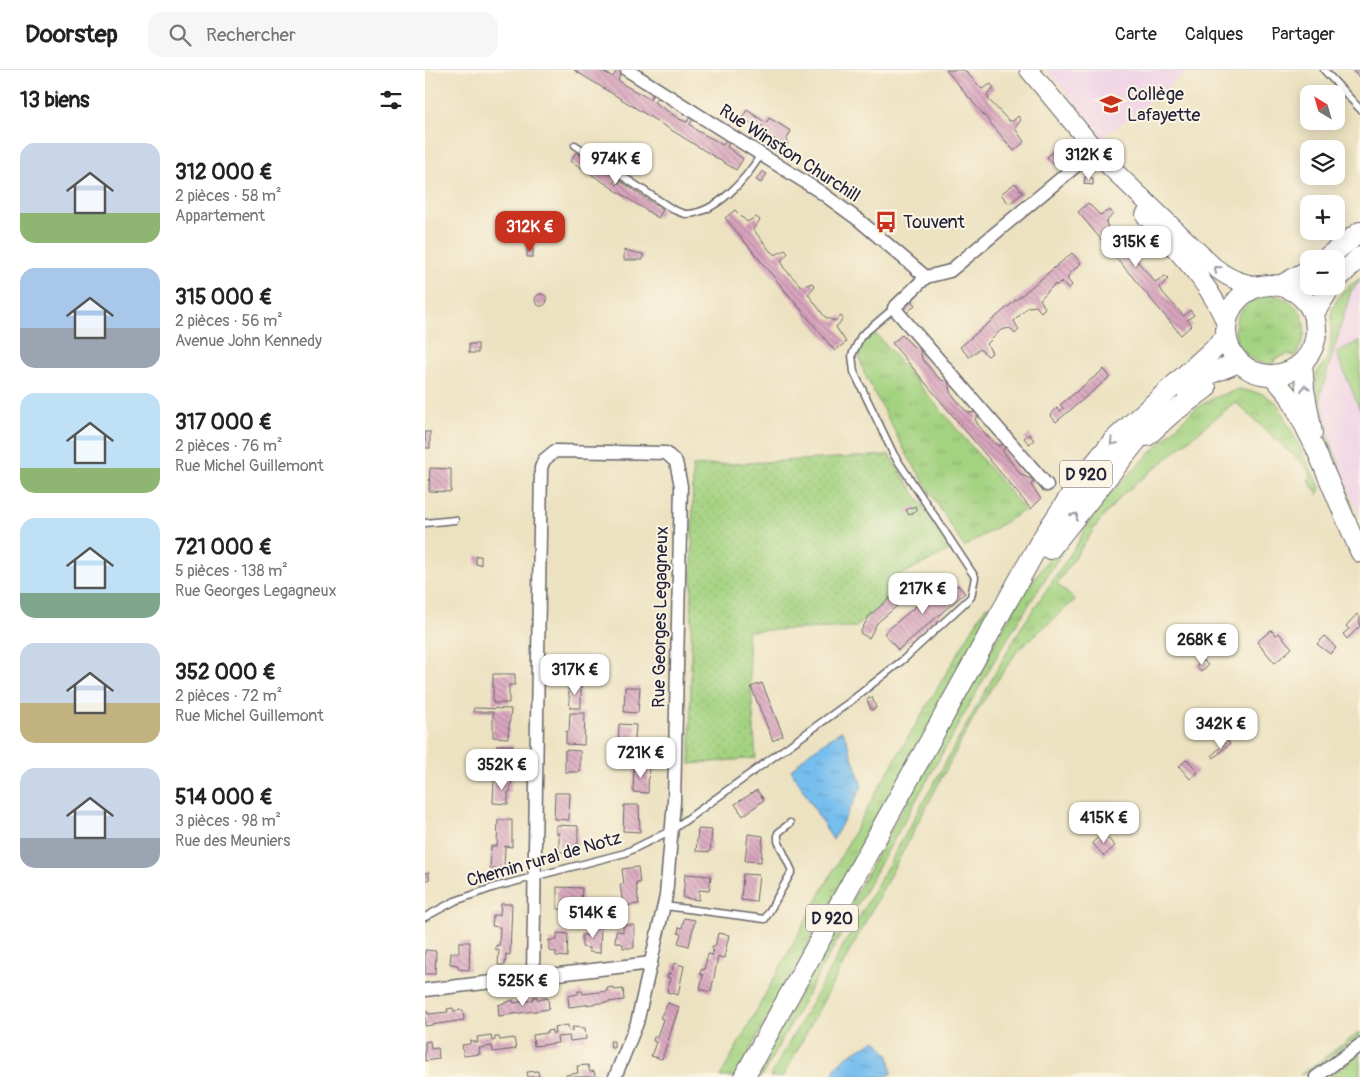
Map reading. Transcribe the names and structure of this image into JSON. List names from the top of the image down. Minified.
{"streets":{"main road":["D 920"],"street":["Rue Winston Churchill","Rue Georges Legagneux"],"lane":["Chemin rural de Notz"]},"crossings":[["Rue Georges Legagneux","Chemin rural de Notz"]],"places":{"school or university":["Collège Lafayette"],"bus stop":["Touvent"]},"north":"top left","page":{"header":"Doorstep","search":"Rechercher","nav":["Carte","Calques","Partager"],"heading":"13 biens","map_buttons":["+","−"],"list":[{"name":"312 000 €","note":"2 pièces · 58 m² · Appartement"},{"name":"315 000 €","note":"2 pièces · 56 m² · Avenue John Kennedy"},{"name":"317 000 €","note":"2 pièces · 76 m² · Rue Michel Guillemont"},{"name":"721 000 €","note":"5 pièces · 138 m² · Rue Georges Legagneux"},{"name":"352 000 €","note":"2 pièces · 72 m² · Rue Michel Guillemont"},{"name":"514 000 €","note":"3 pièces · 98 m² · Rue des Meuniers"}],"price":["312K €","974K €","312K €","315K €","217K €","268K €","317K €","342K €","721K €","352K €","415K €","514K €","525K €"]}}
